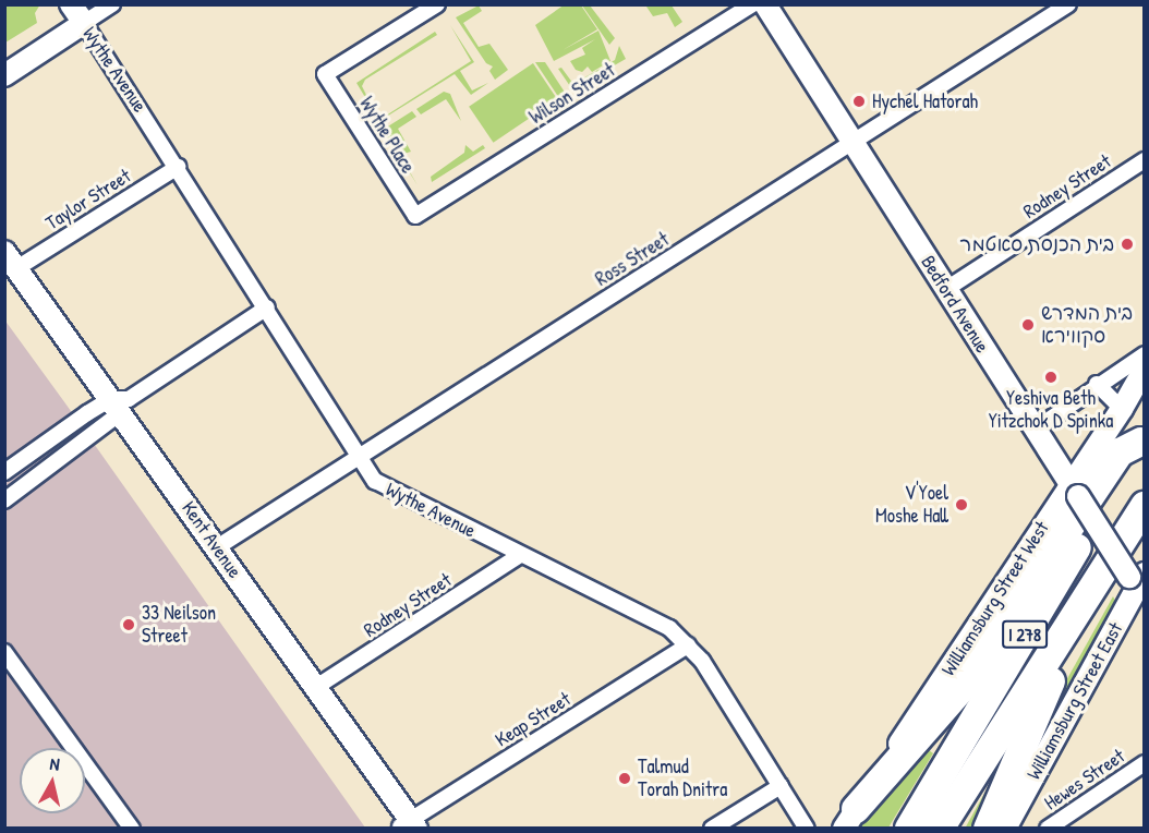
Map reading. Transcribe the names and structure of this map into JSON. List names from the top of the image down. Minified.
{"streets":{"highway":["I 278"],"main road":["Wythe Avenue","Bedford Avenue","Kent Avenue","Williamsburg Street West","Williamsburg Street East"],"street":["Wilson Street","Wythe Place","Rodney Street","Taylor Street","Ross Street","Keap Street","Hewes Street"]},"crossings":[["Wythe Avenue","Rodney Street"],["Wythe Avenue","Taylor Street"],["Wythe Avenue","Ross Street"],["Wythe Avenue","Keap Street"],["Wilson Street","Wythe Place"],["Rodney Street","Bedford Avenue"],["Rodney Street","Kent Avenue"],["Taylor Street","Kent Avenue"],["Ross Street","Bedford Avenue"],["Ross Street","Kent Avenue"],["Bedford Avenue","Williamsburg Street West"],["Bedford Avenue","I 278"],["Bedford Avenue","Williamsburg Street East"],["Kent Avenue","Keap Street"],["I 278","Williamsburg Street East"]],"places":["Hychel Hatorah","בית הכנסת סאטמר","בית המדרש סקווירא","Yeshiva Beth Yitzchok D Spinka","V'Yoel Moshe Hall","33 Neilson Street","Talmud Torah Dnitra"],"north":"top"}
